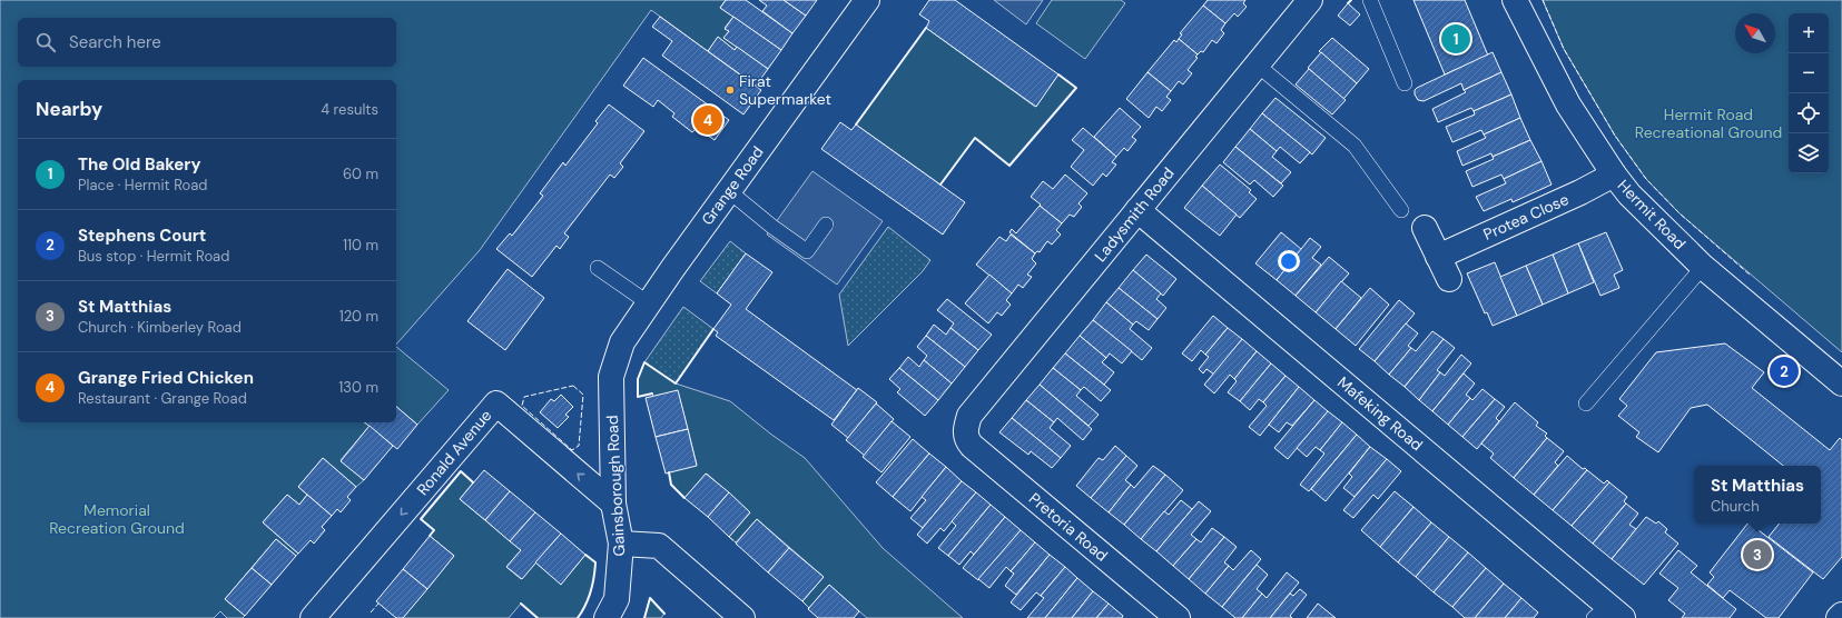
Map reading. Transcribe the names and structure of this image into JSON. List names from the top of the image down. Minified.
{"streets":{"street":["Grange Road","Ladysmith Road","Hermit Road","Protea Close","Mafeking Road","Ronald Avenue","Gainsborough Road","Pretoria Road"]},"crossings":[["Grange Road","Gainsborough Road"],["Ladysmith Road","Mafeking Road"],["Ladysmith Road","Pretoria Road"],["Hermit Road","Protea Close"],["Ronald Avenue","Gainsborough Road"]],"parks":["Hermit Road Recreational Ground","Memorial Recreation Ground"],"places":["Firat Supermarket"],"north":"top left","page":{"map_buttons":["+","−"],"search":"Search here","pins":["1","4","2","3"],"heading":["Nearby","4 results"],"list":[{"mark":"1","name":"The Old Bakery","note":"Place · Hermit Road","value":"60 m"},{"mark":"2","name":"Stephens Court","note":"Bus stop · Hermit Road","value":"110 m"},{"mark":"3","name":"St Matthias","note":"Church · Kimberley Road","value":"120 m"},{"mark":"4","name":"Grange Fried Chicken","note":"Restaurant · Grange Road","value":"130 m"}],"popup":["St Matthias","Church"]}}
